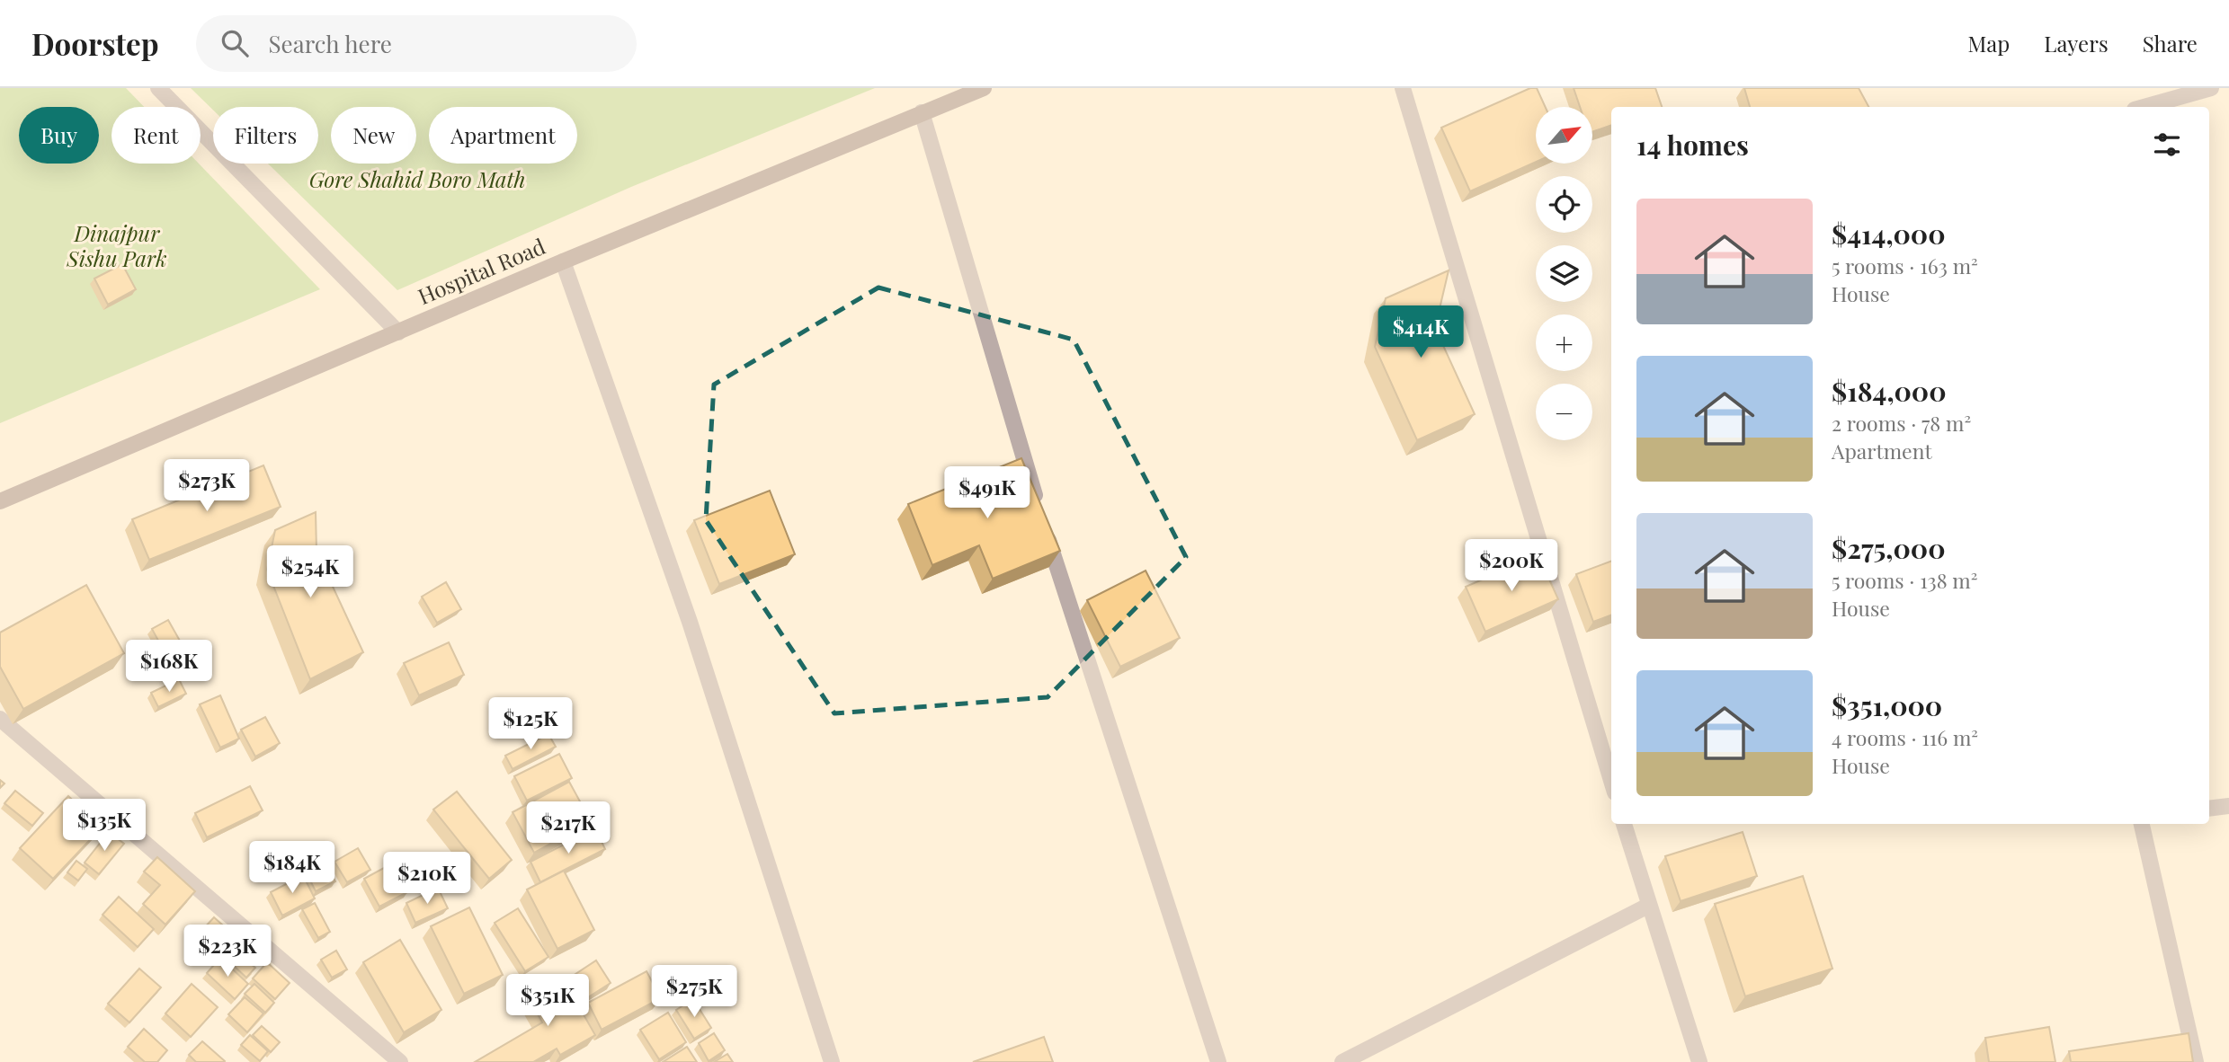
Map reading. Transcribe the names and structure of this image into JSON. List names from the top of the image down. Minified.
{"streets":{"main road":["Hospital Road"]},"parks":["Gore Shahid Boro Math","Dinajpur Sishu Park"],"north":"top right","page":{"header":"Doorstep","search":"Search here","nav":["Map","Layers","Share"],"map_buttons":["+","−"],"chip":["Buy","Rent","Filters","New","Apartment"],"heading":"14 homes","list":[{"name":"$414,000","note":"5 rooms · 163 m² · House"},{"name":"$184,000","note":"2 rooms · 78 m² · Apartment"},{"name":"$275,000","note":"5 rooms · 138 m² · House"},{"name":"$351,000","note":"4 rooms · 116 m² · House"}],"price":["$414K","$273K","$491K","$200K","$254K","$168K","$125K","$135K","$217K","$184K","$210K","$223K","$275K","$351K"]}}
